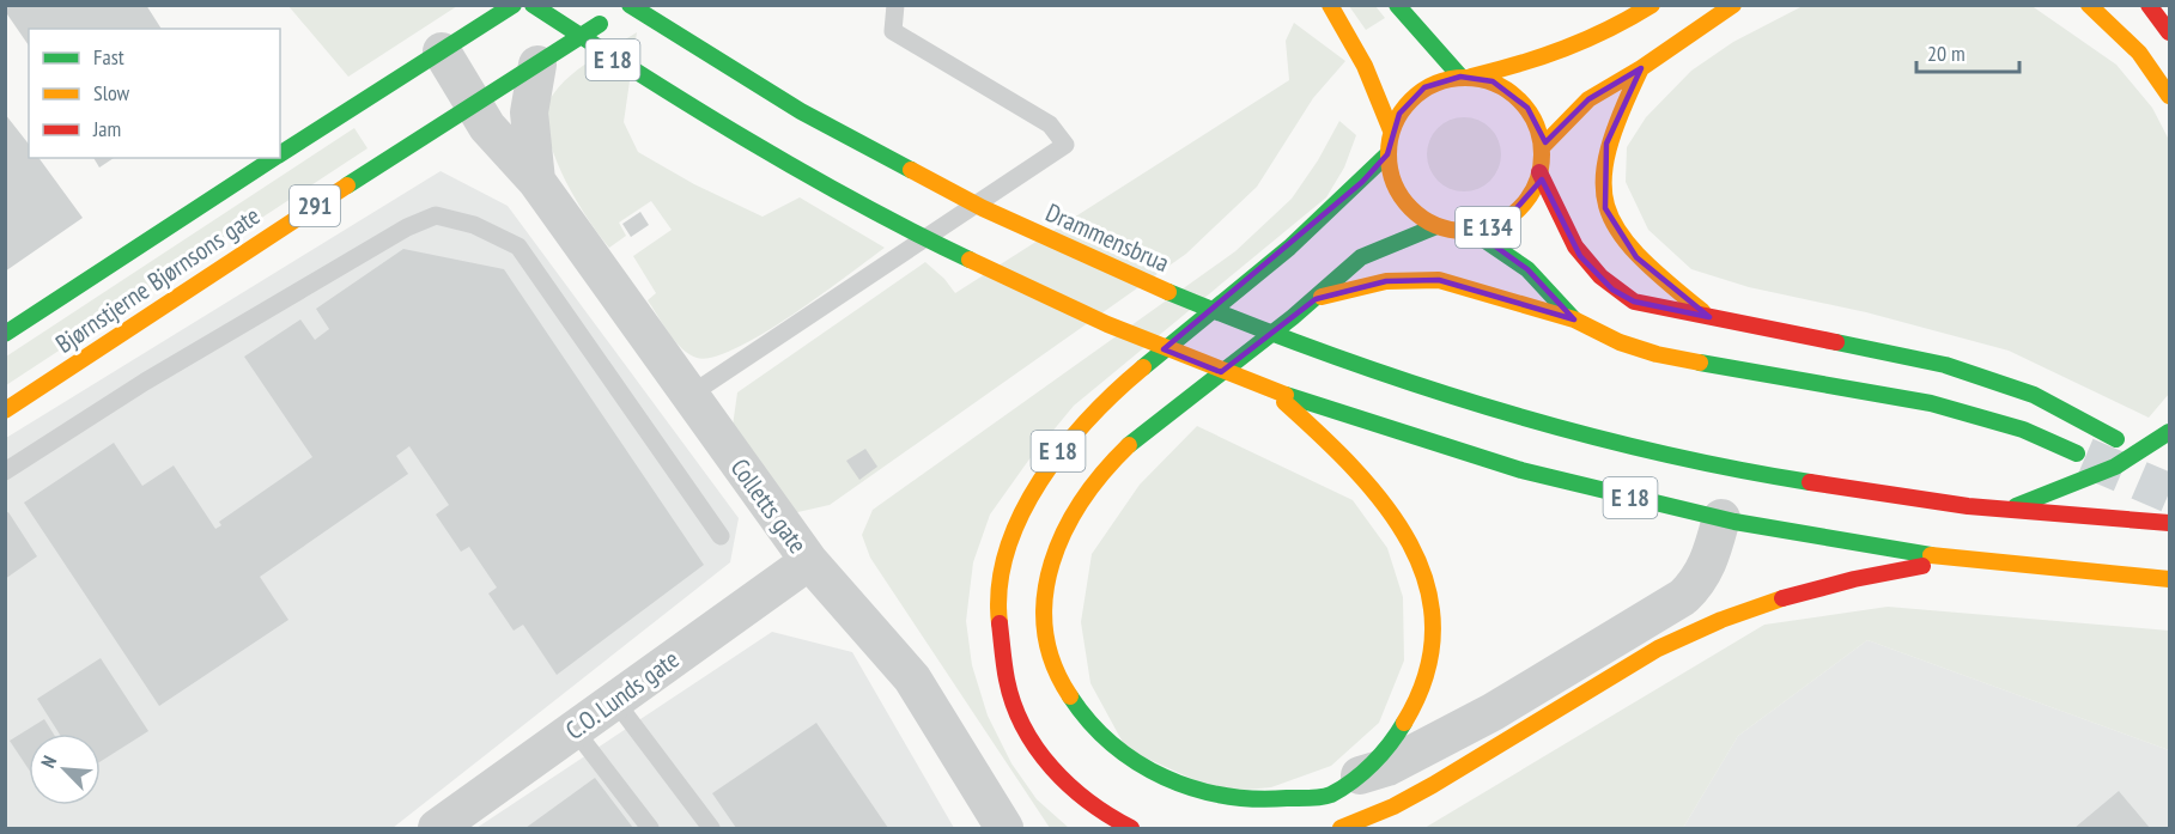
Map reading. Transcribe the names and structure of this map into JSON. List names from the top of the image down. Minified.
{"streets":{"highway":["E 18","291","E 134","Drammensbrua","Bjørnstjerne Bjørnsons gate"],"street":["Colletts gate","C.O. Lunds gate"]},"crossings":[["E 18","E 134"],["E 18","Drammensbrua"],["Drammensbrua","Bjørnstjerne Bjørnsons gate"],["Bjørnstjerne Bjørnsons gate","Colletts gate"],["Colletts gate","C.O. Lunds gate"]],"legend":["Fast","Slow","Jam"],"scale_bar":"20 m","north":"top left"}
